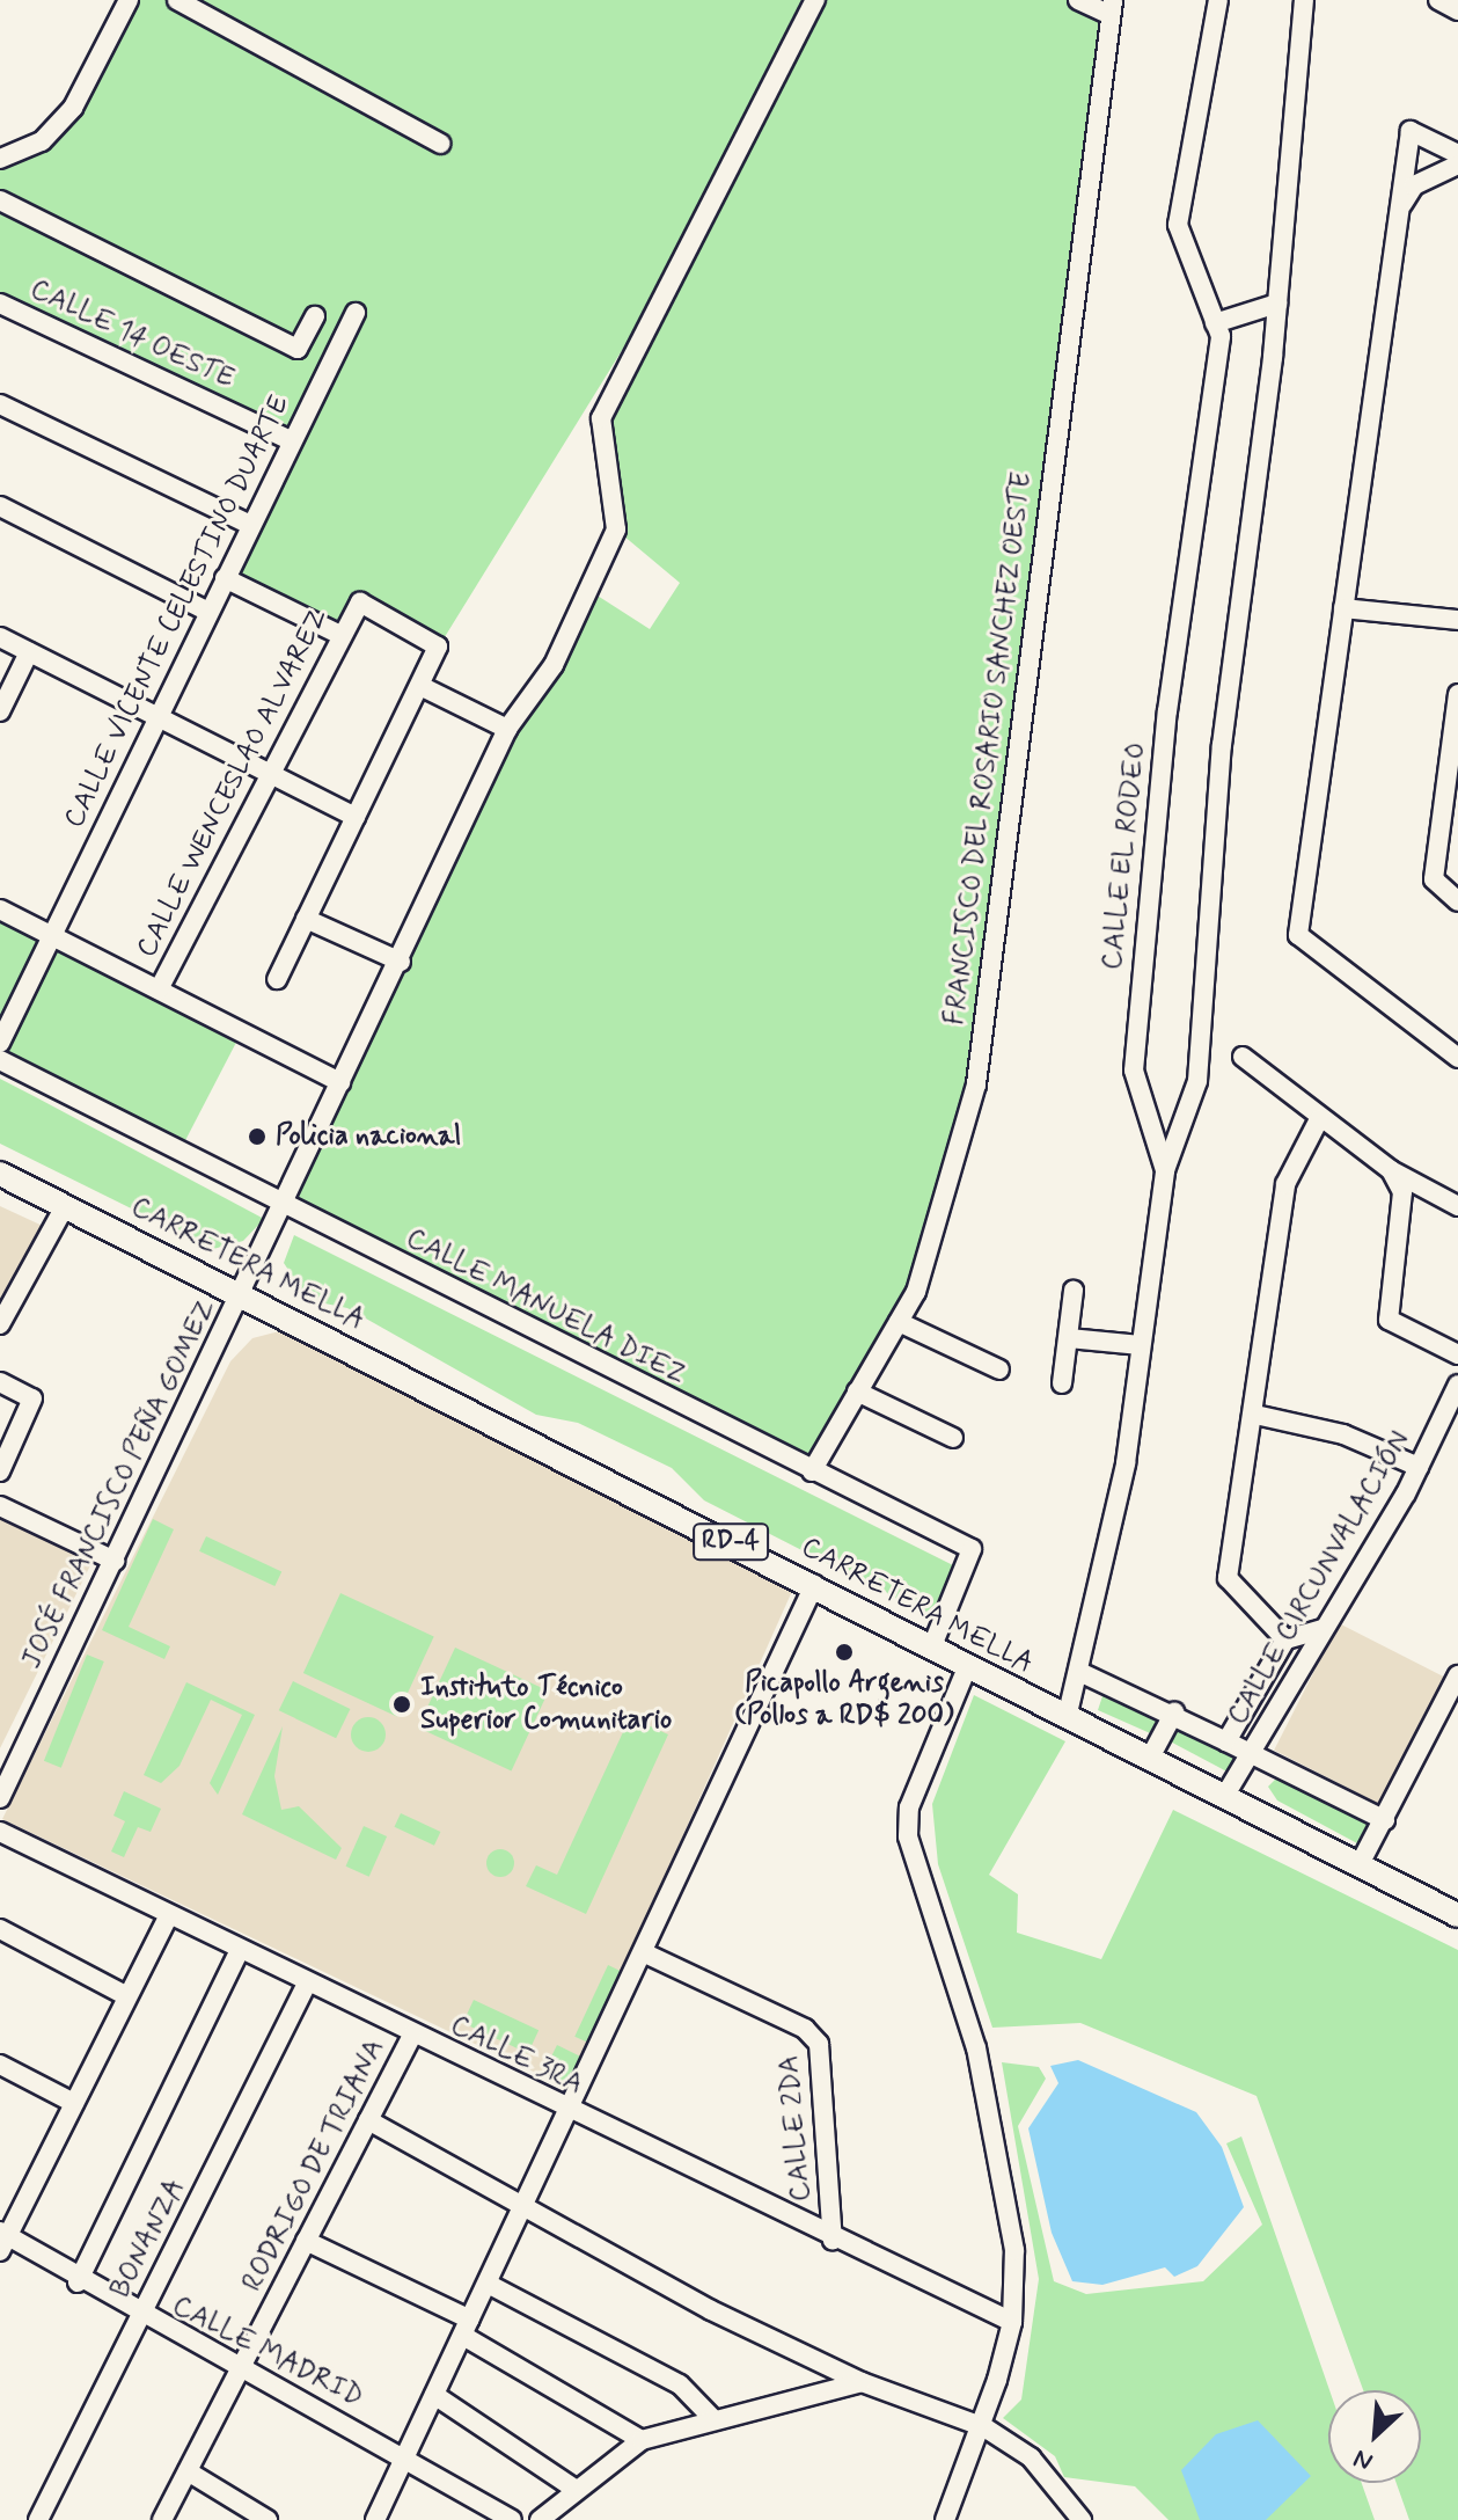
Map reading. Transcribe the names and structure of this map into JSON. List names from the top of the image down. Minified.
{"streets":{"main road":["CARRETERA MELLA","RD-4"],"street":["CALLE 14 OESTE","CALLE VICENTE CELESTINO DUARTE","FRANCISCO DEL ROSARIO SANCHEZ OESTE","CALLE WENCESLAO ALVAREZ","CALLE EL RODEO","CALLE MANUELA DIEZ","JOSÉ FRANCISCO PEÑA GOMEZ","CALLE CIRCUNVALACIÓN","CALLE 3RA","CALLE 2DA","RODRIGO DE TRIANA","BONANZA","CALLE MADRID"]},"crossings":[["CALLE 14 OESTE","CALLE VICENTE CELESTINO DUARTE"],["FRANCISCO DEL ROSARIO SANCHEZ OESTE","CALLE MANUELA DIEZ"],["CALLE EL RODEO","CARRETERA MELLA"],["CARRETERA MELLA","CALLE MANUELA DIEZ"],["CARRETERA MELLA","JOSÉ FRANCISCO PEÑA GOMEZ"],["CARRETERA MELLA","CALLE CIRCUNVALACIÓN"],["CALLE MANUELA DIEZ","JOSÉ FRANCISCO PEÑA GOMEZ"],["CALLE 3RA","CALLE 2DA"],["CALLE 3RA","RODRIGO DE TRIANA"],["CALLE 3RA","BONANZA"],["RODRIGO DE TRIANA","CALLE MADRID"],["BONANZA","CALLE MADRID"]],"places":["Policia nacional","Picapollo Argenis (Pollos a RD$ 200)","Instituto Técnico Superior Comunitario"],"north":"bottom left"}
